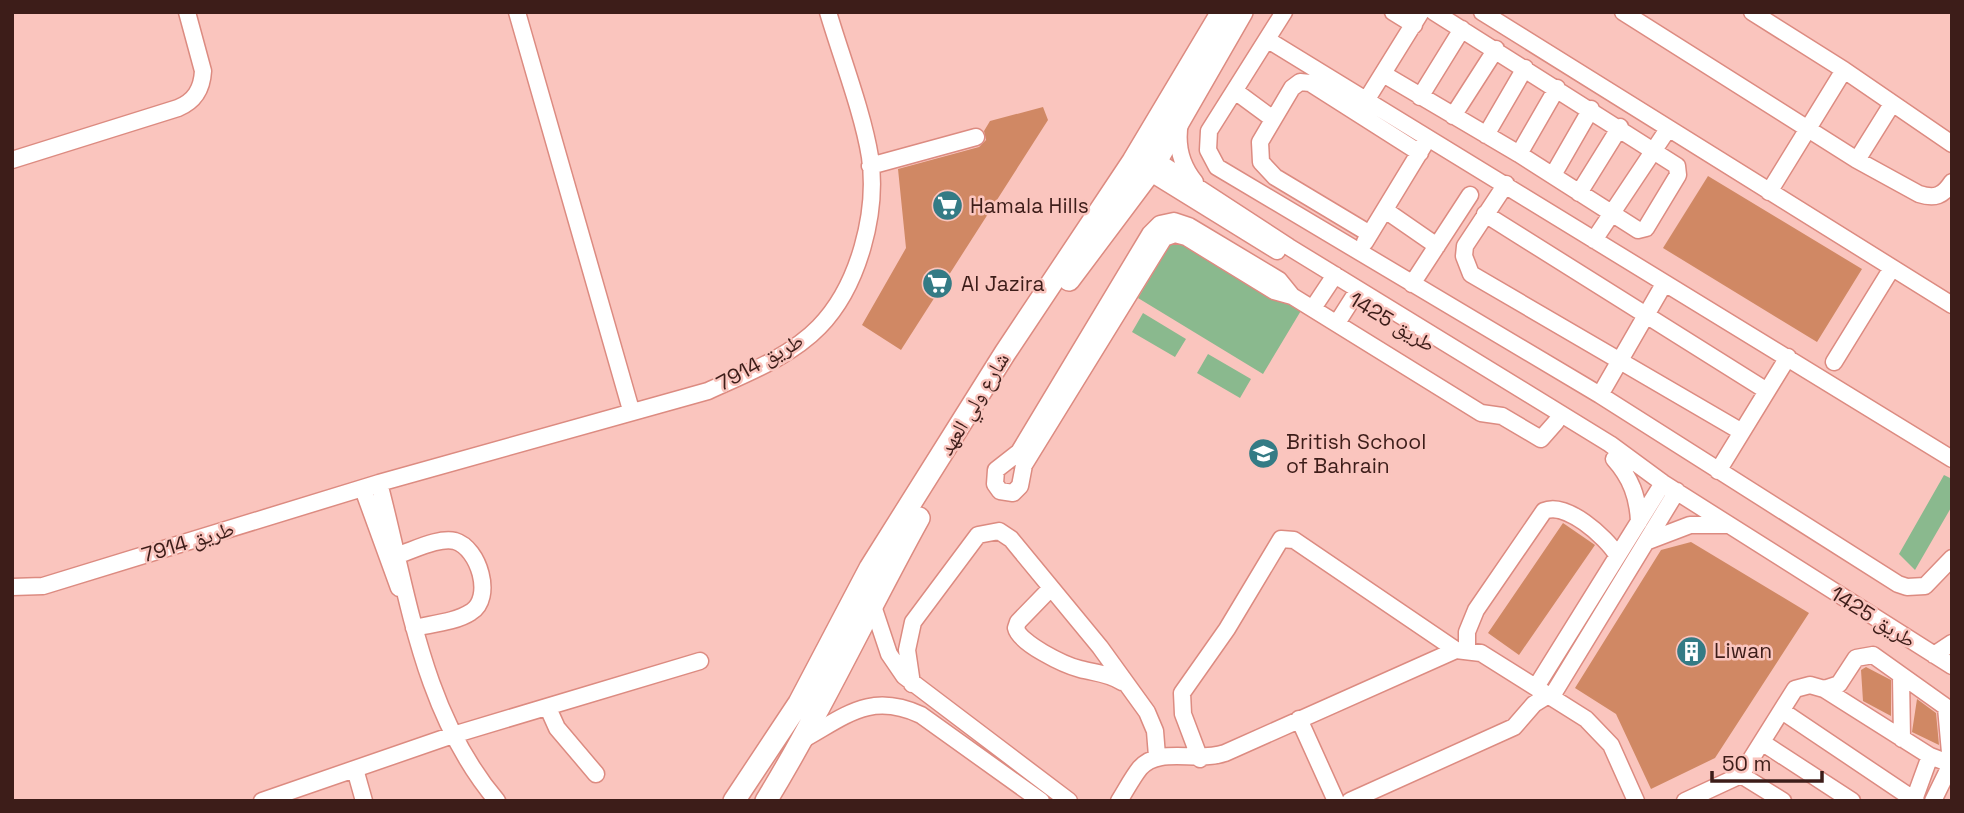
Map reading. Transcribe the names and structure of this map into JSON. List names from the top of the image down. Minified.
{"streets":{"main road":["شارع ولي العهد"],"street":["طريق 1425","طريق 7914"]},"crossings":[["طريق 1425","شارع ولي العهد"]],"places":{"supermarket":["Hamala Hills","Al Jazira"],"school or university":["British School of Bahrain"],"building":["Liwan"]},"scale_bar":"50 m"}
